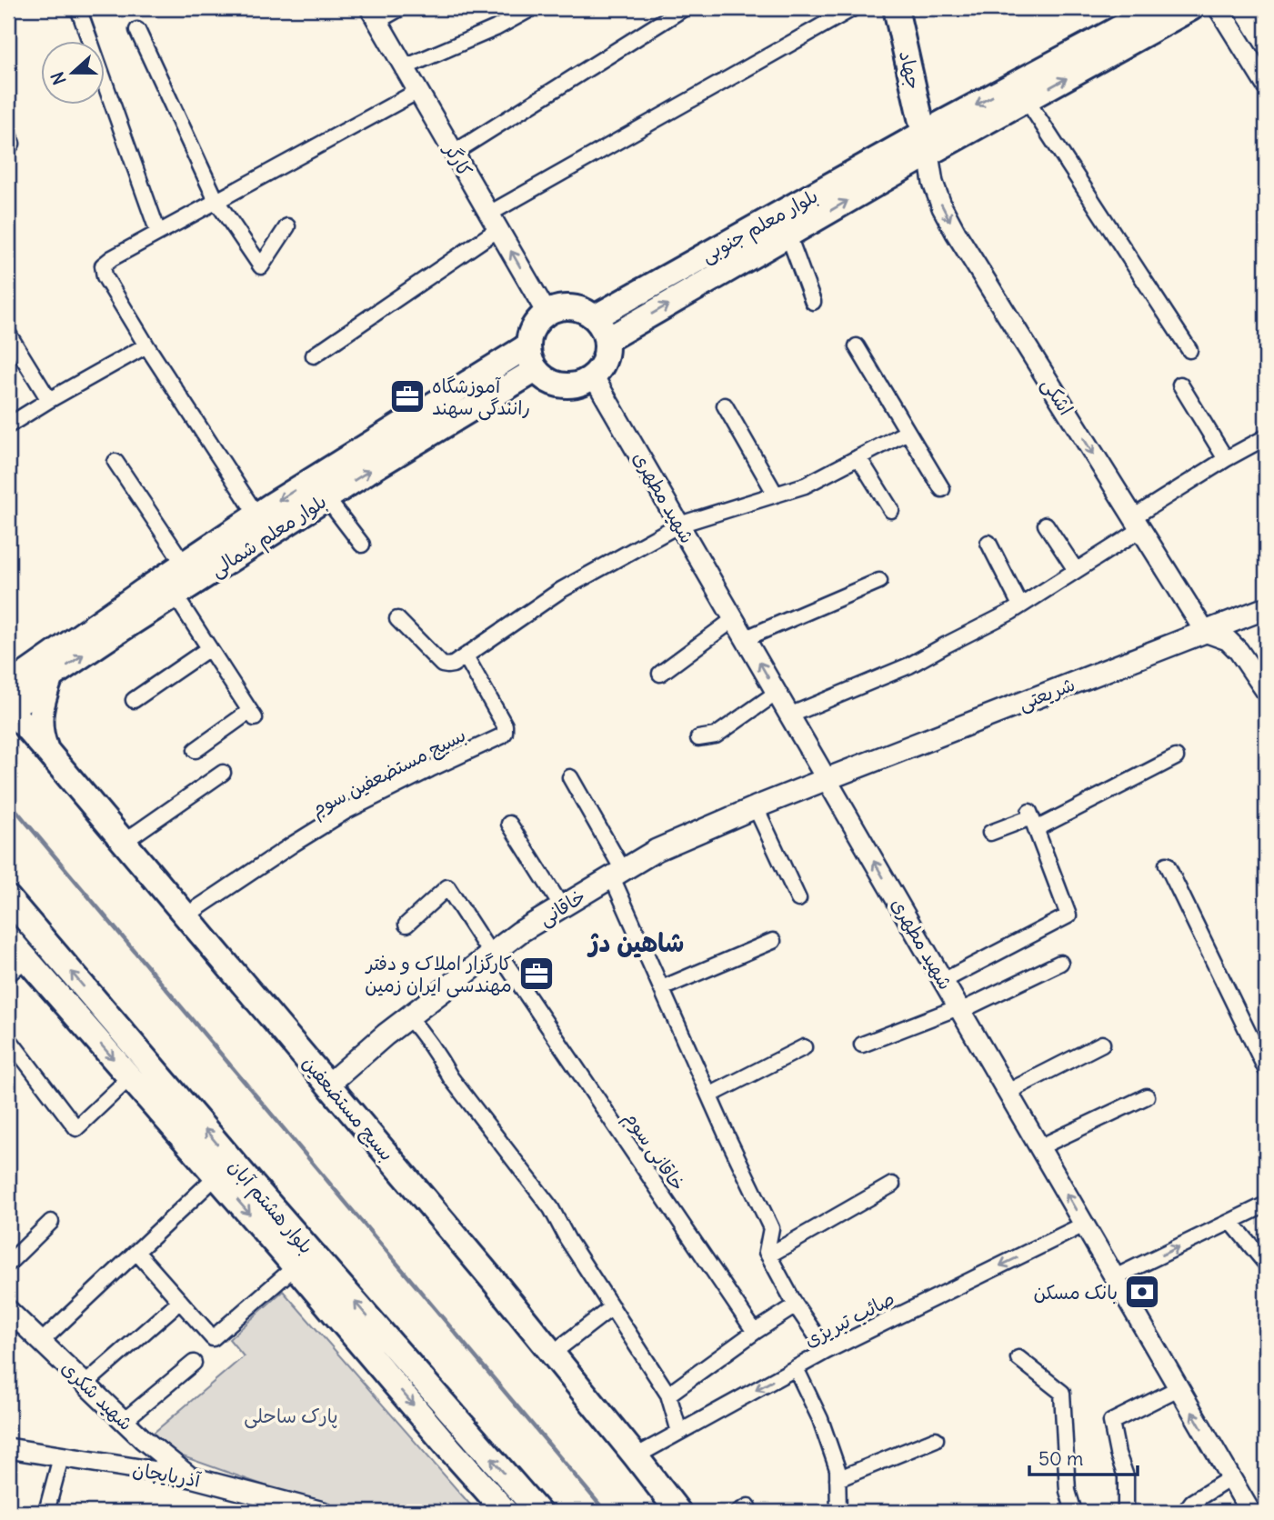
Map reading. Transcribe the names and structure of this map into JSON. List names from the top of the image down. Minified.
{"streets":{"main road":["جهاد","بلوار معلم جنوبی","بلوار معلم شمالی","شریعتی","خاقانی","بسیج مستضعفین","بلوار هشتم آبان"],"street":["کارگر","اشکی","شهید مطهری","بسیج مستضعفین سوم","خاقانی سوم","صائب تبریزی","شهید شکری","آذربایجان"]},"crossings":[["جهاد","بلوار معلم جنوبی"],["جهاد","اشکی"],["کارگر","بلوار معلم جنوبی"],["کارگر","شهید مطهری"],["کارگر","بلوار معلم شمالی"],["بلوار معلم جنوبی","اشکی"],["بلوار معلم جنوبی","شهید مطهری"],["بلوار معلم جنوبی","بلوار معلم شمالی"],["اشکی","شریعتی"],["شهید مطهری","بلوار معلم شمالی"],["شهید مطهری","شریعتی"],["شهید مطهری","خاقانی"],["شهید مطهری","صائب تبریزی"],["بلوار معلم شمالی","بسیج مستضعفین"],["شریعتی","خاقانی"],["بسیج مستضعفین سوم","بسیج مستضعفین"],["خاقانی","بسیج مستضعفین"],["خاقانی","خاقانی سوم"],["بسیج مستضعفین","صائب تبریزی"],["شهید شکری","آذربایجان"]],"districts":["شاهین دژ"],"parks":["پارک ساحلی"],"places":{"office":["آموزشگاه رانندگی سهند","کارگزار املاک و دفتر مهندسی ایران زمین"],"bank":["بانک مسکن"]},"scale_bar":"50 m","north":"left"}
